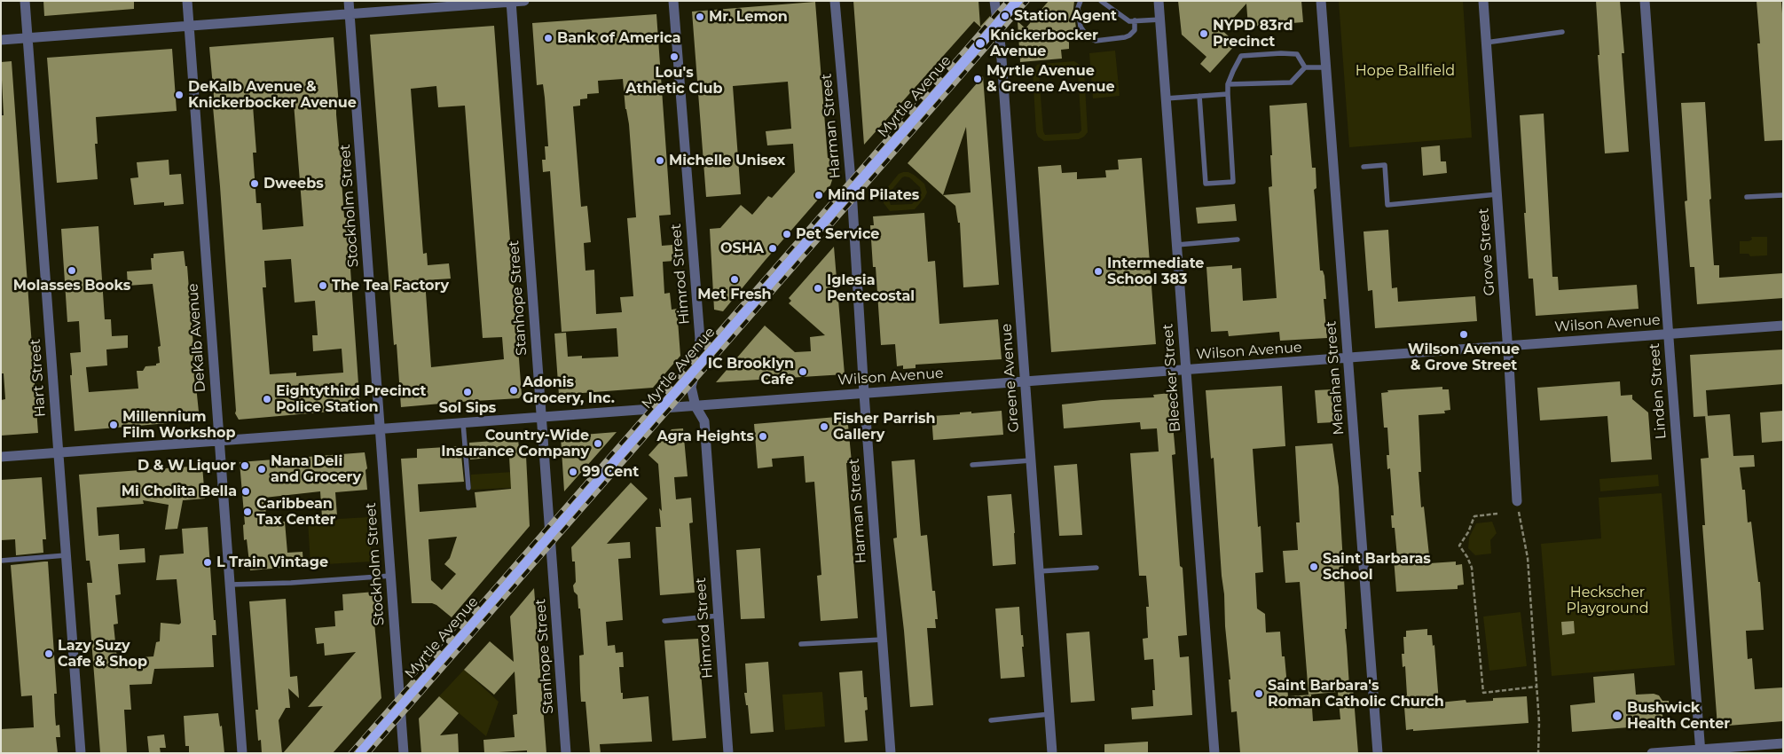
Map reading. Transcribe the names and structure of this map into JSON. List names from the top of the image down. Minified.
{"streets":{"main road":["Myrtle Avenue"],"street":["Harman Street","Stockholm Street","Grove Street","Himrod Street","Stanhope Street","Wilson Avenue","DeKalb Avenue","Hart Street","Greene Avenue","Bleecker Street","Menahan Street","Linden Street"]},"crossings":[["Myrtle Avenue","Harman Street"],["Myrtle Avenue","Stockholm Street"],["Myrtle Avenue","Himrod Street"],["Myrtle Avenue","Stanhope Street"],["Myrtle Avenue","Wilson Avenue"],["Myrtle Avenue","Greene Avenue"],["Harman Street","Wilson Avenue"],["Stockholm Street","Wilson Avenue"],["Grove Street","Wilson Avenue"],["Himrod Street","Wilson Avenue"],["Stanhope Street","Wilson Avenue"],["Wilson Avenue","DeKalb Avenue"],["Wilson Avenue","Hart Street"],["Wilson Avenue","Greene Avenue"],["Wilson Avenue","Bleecker Street"],["Wilson Avenue","Menahan Street"],["Wilson Avenue","Linden Street"]],"parks":["Hope Ballfield","Heckscher Playground"],"places":["Station Agent","Mr. Lemon","NYPD 83rd Precinct","Bank of America","Knickerbocker Avenue","Lou's Athletic Club","Myrtle Avenue & Greene Avenue","DeKalb Avenue & Knickerbocker Avenue","Michelle Unisex","Dweebs","Mind Pilates","Pet Service","OSHA","Molasses Books","Intermediate School 383","Met Fresh","The Tea Factory","Iglesia Pentecostal","Wilson Avenue & Grove Street","IC Brooklyn Cafe","Adonis Grocery, Inc.","Sol Sips","Eightythird Precinct Police Station","Millennium Film Workshop","Fisher Parrish Gallery","Agra Heights","Country-Wide Insurance Company","D & W Liquor","Nana Deli and Grocery","99 Cent","Mi Cholita Bella","Caribbean Tax Center","L Train Vintage","Saint Barbaras School","Lazy Suzy Cafe & Shop","Saint Barbara's Roman Catholic Church","Bushwick Health Center"]}
